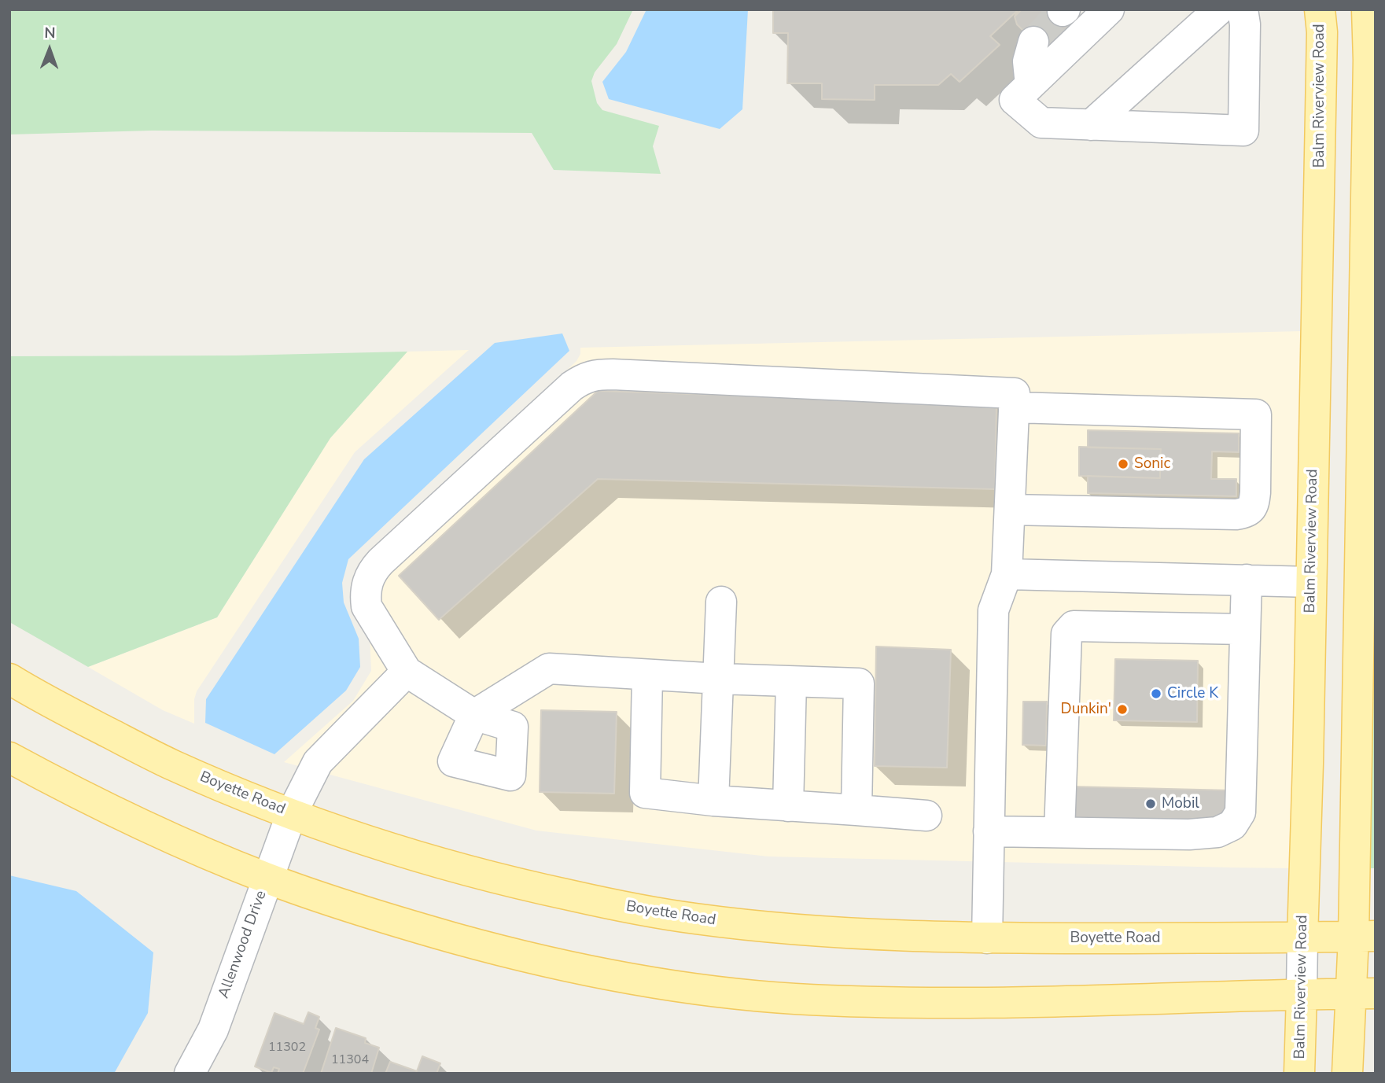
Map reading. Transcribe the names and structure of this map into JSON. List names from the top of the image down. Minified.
{"streets":{"main road":["Balm Riverview Road","Boyette Road"],"street":["Allenwood Drive"]},"crossings":[["Balm Riverview Road","Boyette Road"],["Boyette Road","Allenwood Drive"]],"places":["Sonic","Circle K","Dunkin'","Mobil"],"house_numbers":["11302","11304"],"north":"top"}
